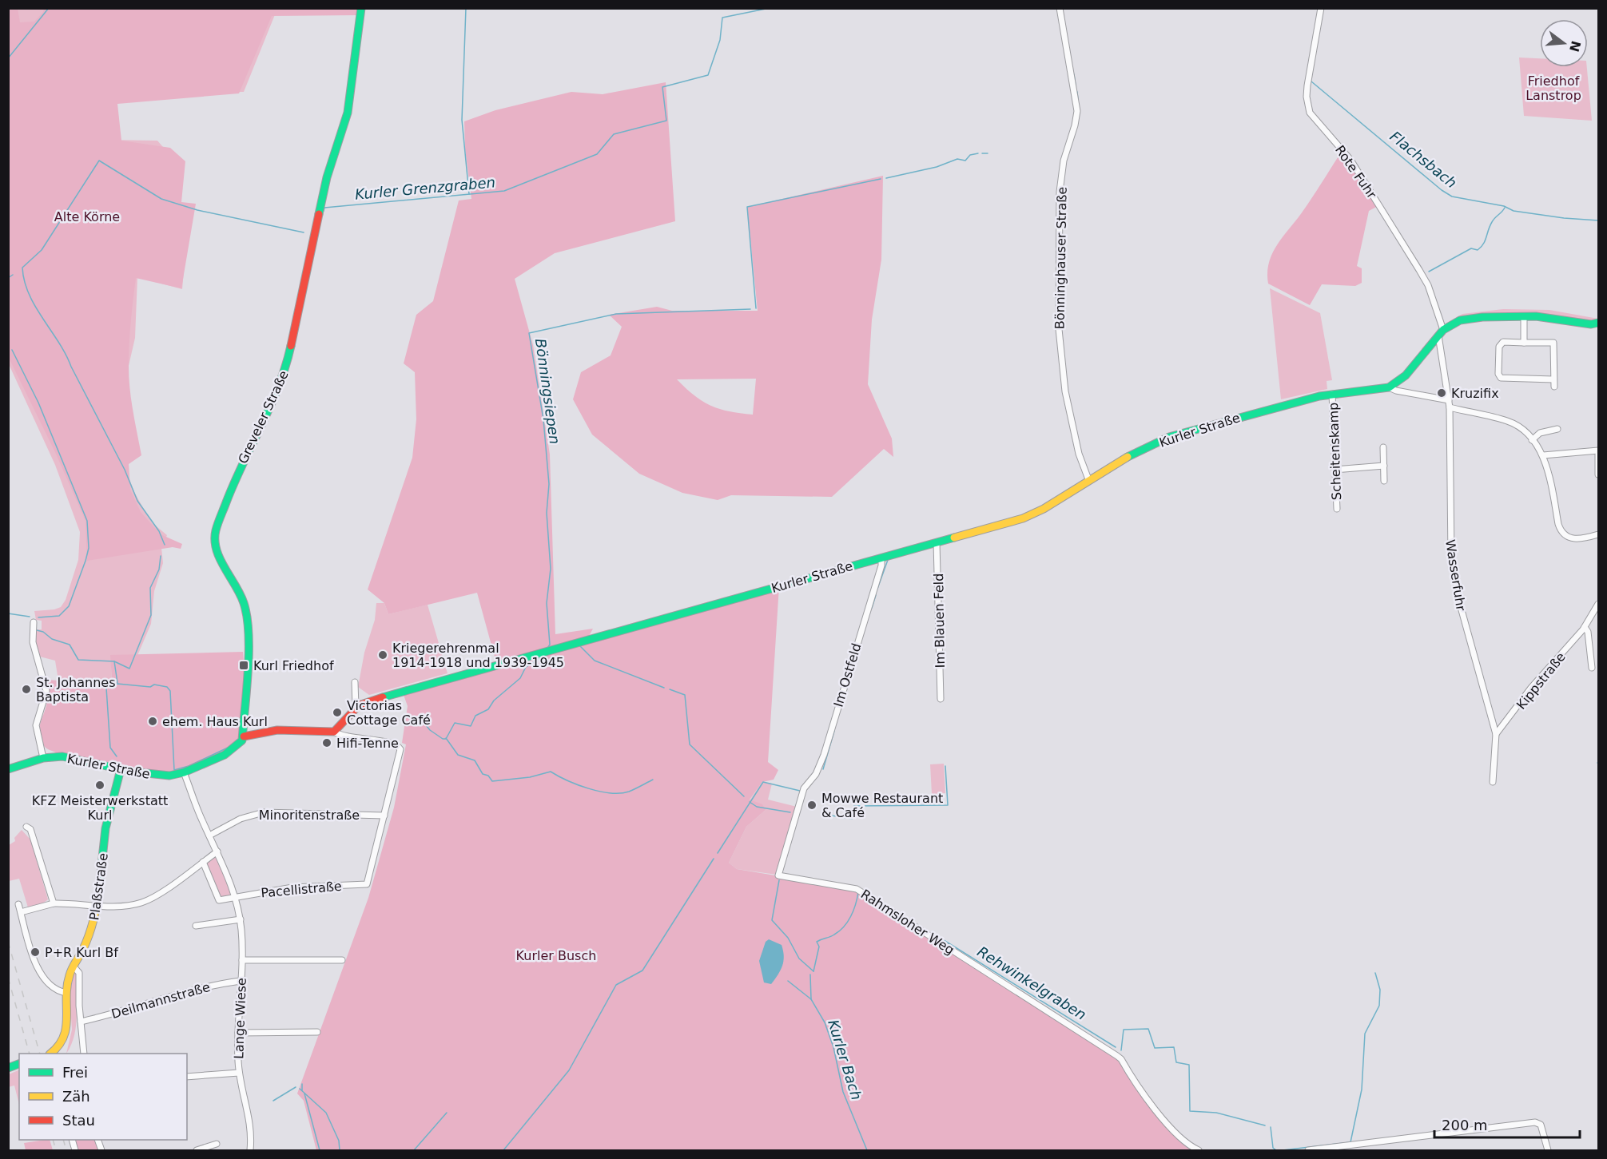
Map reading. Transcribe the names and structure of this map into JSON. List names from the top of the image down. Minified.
{"streets":{"main road":["Greveler Straße","Kurler Straße","Plaßstraße"],"street":["Rote Fuhr","Bönninghauser Straße","Scheitenskamp","Wasserfuhr","Im Blauen Feld","Im Ostfeld","Kippstraße","Minoritenstraße","Pacellistraße","Rahmsloher Weg","Deilmannstraße","Lange Wiese"]},"crossings":[["Rote Fuhr","Wasserfuhr"],["Bönninghauser Straße","Kurler Straße"],["Greveler Straße","Kurler Straße"],["Kurler Straße","Scheitenskamp"],["Kurler Straße","Im Blauen Feld"],["Kurler Straße","Im Ostfeld"],["Kurler Straße","Plaßstraße"],["Kurler Straße","Lange Wiese"],["Wasserfuhr","Kippstraße"],["Im Ostfeld","Rahmsloher Weg"],["Minoritenstraße","Pacellistraße"],["Minoritenstraße","Lange Wiese"],["Pacellistraße","Lange Wiese"],["Deilmannstraße","Lange Wiese"]],"water":["Flachsbach","Kurler Grenzgraben","Bönningsiepen","Rehwinkelgraben","Kurler Bach"],"parks":["Friedhof Lanstrop","Alte Körne","Kurler Busch"],"places":{"other":["Kruzifix","Kriegerehrenmal 1914-1918 und 1939-1945","St. Johannes Baptista","Victorias Cottage Café","ehem. Haus Kurl","Hifi-Tenne","KFZ Meisterwerkstatt Kurl","Mowwe Restaurant & Café","P+R Kurl Bf"],"transit":["Kurl Friedhof"]},"legend":["Frei","Zäh","Stau"],"scale_bar":"200 m","north":"right"}
